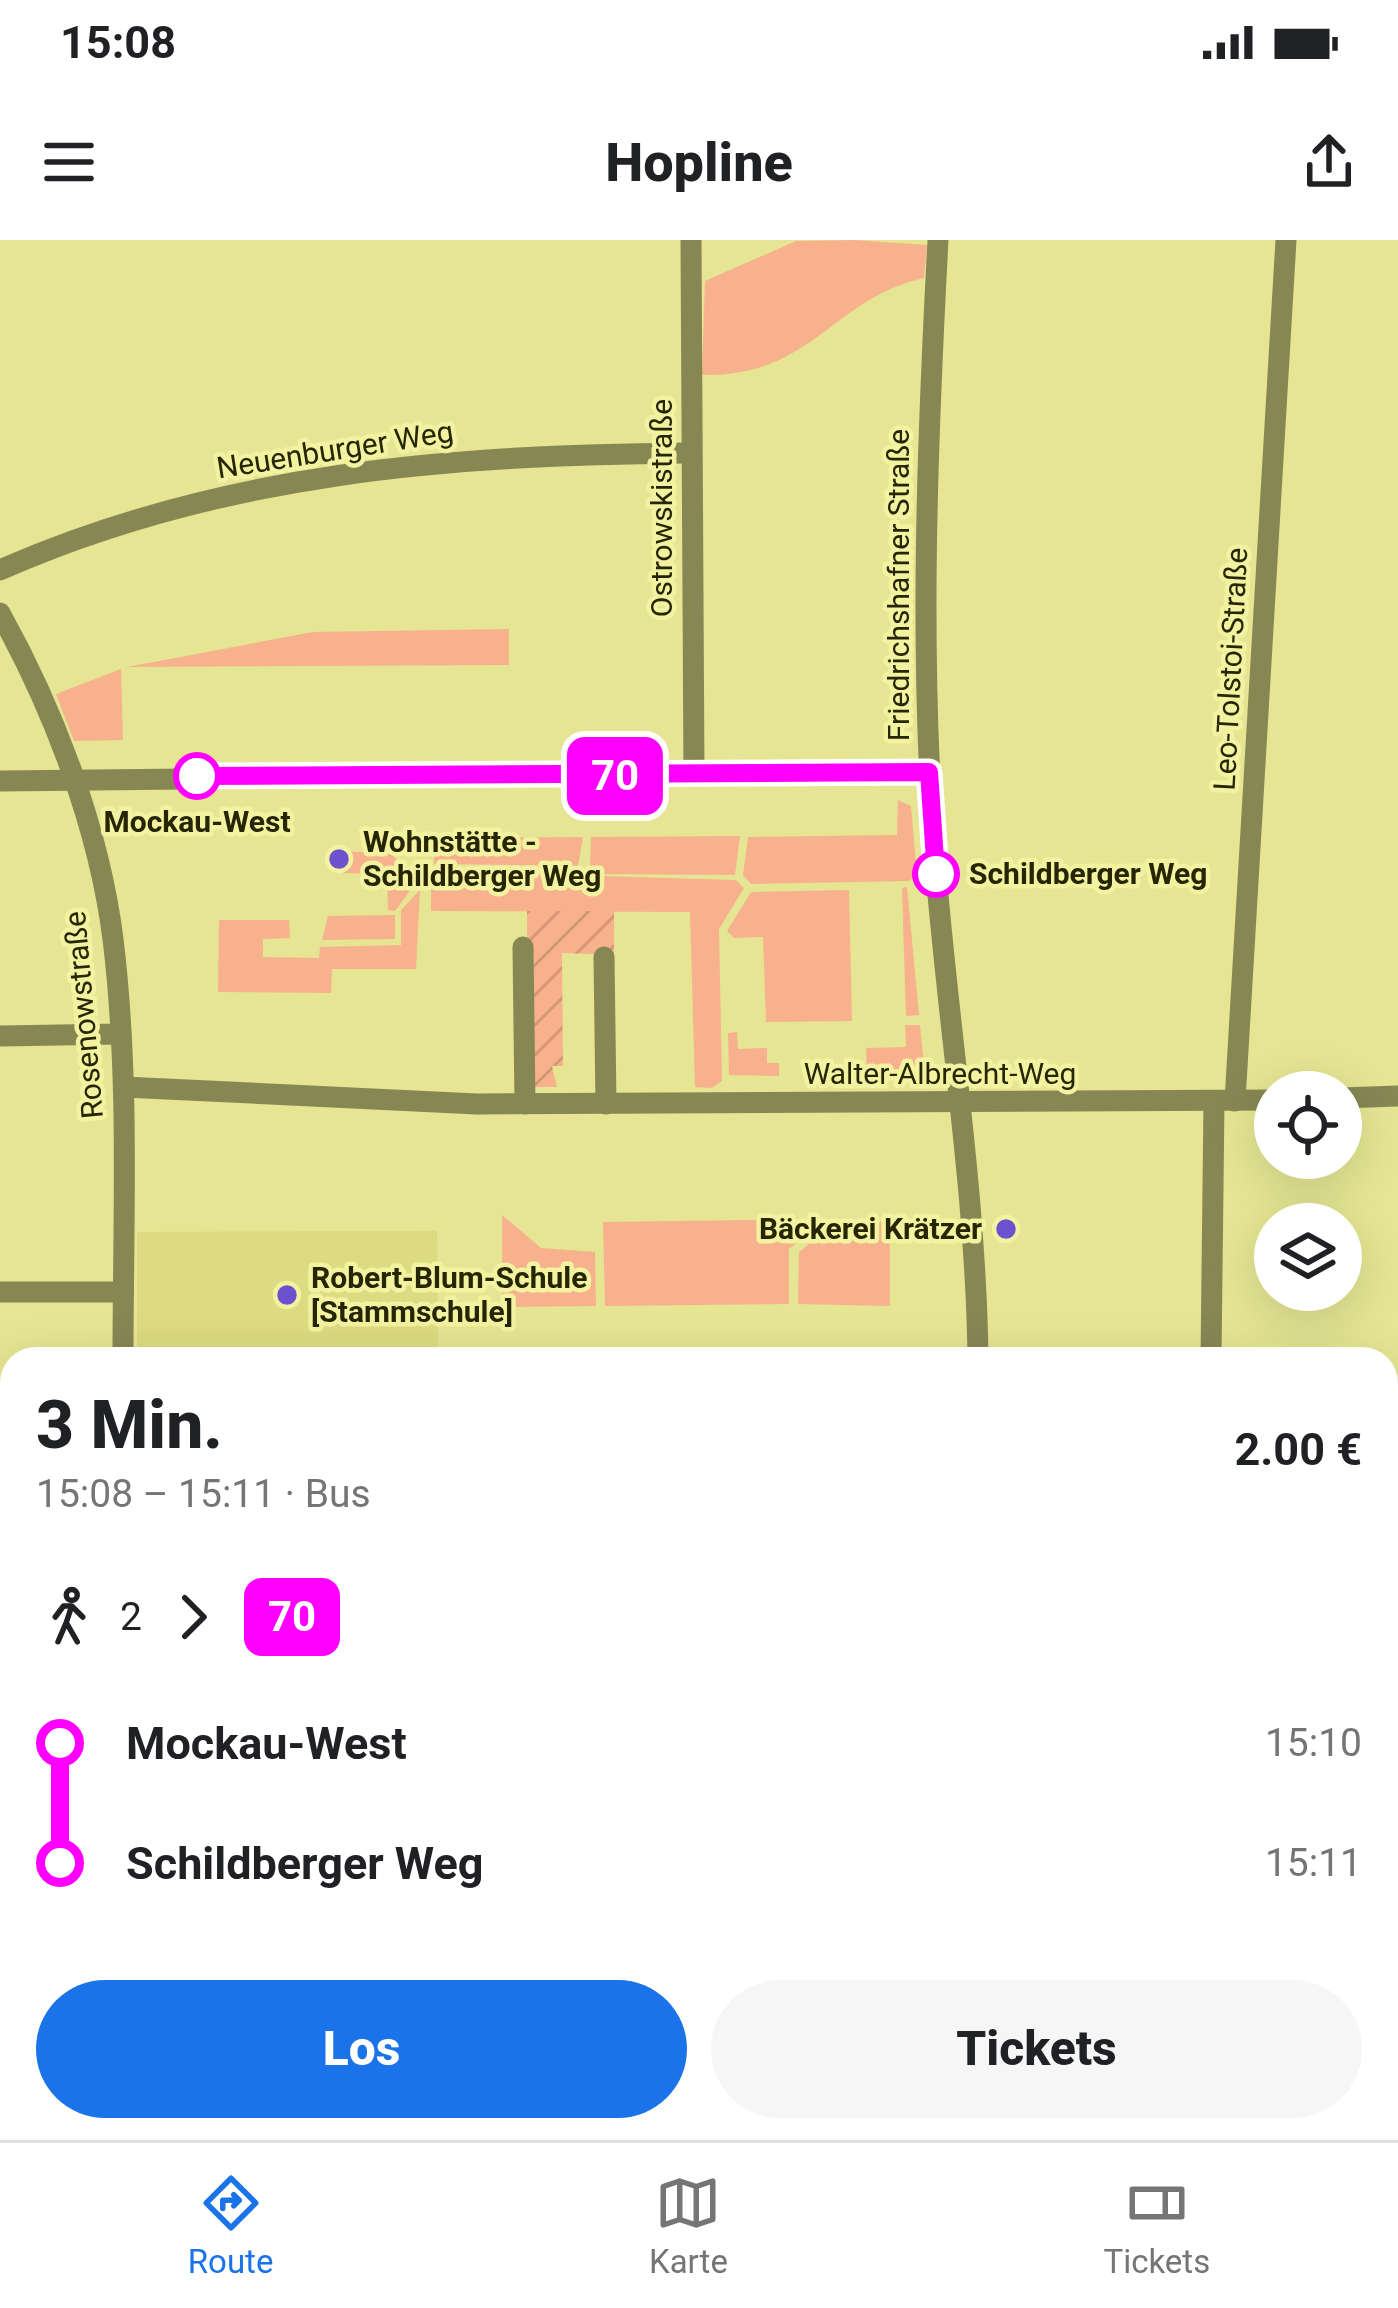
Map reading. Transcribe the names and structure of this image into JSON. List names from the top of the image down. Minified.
{"streets":{"street":["Neuenburger Weg","Ostrowskistraße","Friedrichshafner Straße","Leo-Tolstoi-Straße","Rosenowstraße","Walter-Albrecht-Weg"]},"crossings":[["Neuenburger Weg","Ostrowskistraße"],["Friedrichshafner Straße","Walter-Albrecht-Weg"],["Leo-Tolstoi-Straße","Walter-Albrecht-Weg"],["Rosenowstraße","Walter-Albrecht-Weg"]],"places":["Mockau-West","Wohnstätte - Schildberger Weg","Schildberger Weg","Bäckerei Krätzer","Robert-Blum-Schule [Stammschule]"],"lines":["bus line 70"],"page":{"status":"15:08","header":"Hopline","on_map":"70","heading":["3 Min.","15:08 – 15:11 · Bus","2.00 €"],"legs":["2","70"],"list":[{"name":"Mockau-West","value":"15:10"},{"name":"Schildberger Weg","value":"15:11"}],"buttons":["Los","Tickets"],"tabs":["Route","Karte","Tickets"]}}
